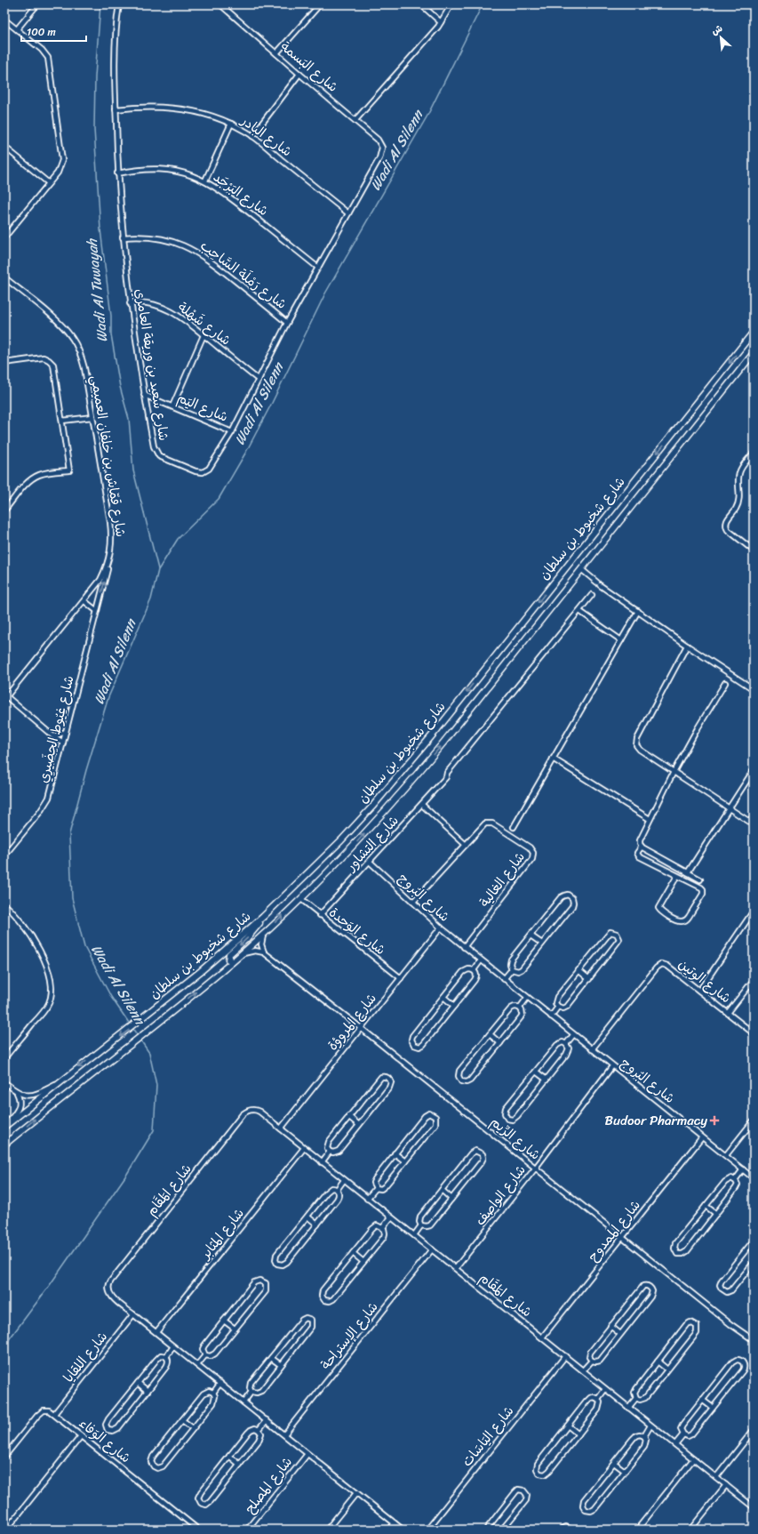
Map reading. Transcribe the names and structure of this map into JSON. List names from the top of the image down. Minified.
{"streets":{"main road":["شارع شخبوط بن سلطان"],"street":["شارع البَسمة","شارع البادر","شارع البَرْجَد","شارع رَمْلَة السَّاحِب","شارع شَهْلة","شارع سعيد بن وريقة العامري","شارع اليَم","شارع قمّاش بن خلفان العميمي","شارع غِيُوط الحِضَيرِي","شارع التشاور","شارع الغالية","شارع البُروج","شارع الوَحدة","شارع الوتين","شارع المروؤة","شارع الرِّيم","شارع المَقَام","شارع الواصف","شارع الممدوح","شارع المثابر","شارع الإستراحة","شارع اللقايا","شارع اليَاسَات","شارع الوَفاء","شارع المصلح"]},"crossings":[["شارع البَسمة","شارع سعيد بن وريقة العامري"],["شارع البادر","شارع سعيد بن وريقة العامري"],["شارع البَرْجَد","شارع سعيد بن وريقة العامري"],["شارع رَمْلَة السَّاحِب","شارع سعيد بن وريقة العامري"],["شارع شَهْلة","شارع سعيد بن وريقة العامري"],["شارع سعيد بن وريقة العامري","شارع اليَم"],["شارع قمّاش بن خلفان العميمي","شارع غِيُوط الحِضَيرِي"],["شارع شخبوط بن سلطان","شارع الوَحدة"],["شارع التشاور","شارع البُروج"],["شارع التشاور","شارع الوَحدة"],["شارع الغالية","شارع البُروج"],["شارع البُروج","شارع الوتين"],["شارع البُروج","شارع المروؤة"],["شارع البُروج","شارع الواصف"],["شارع البُروج","شارع الممدوح"],["شارع الوَحدة","شارع المروؤة"],["شارع المروؤة","شارع الرِّيم"],["شارع المروؤة","شارع المَقَام"],["شارع الرِّيم","شارع الواصف"],["شارع الرِّيم","شارع الممدوح"],["شارع المَقَام","شارع الواصف"],["شارع المَقَام","شارع الممدوح"],["شارع المَقَام","شارع المثابر"],["شارع المَقَام","شارع الإستراحة"],["شارع المَقَام","شارع اللقايا"],["شارع المَقَام","شارع اليَاسَات"],["شارع المَقَام","شارع المصلح"],["شارع اللقايا","شارع الوَفاء"]],"water":["Wadi Al Silenn","Wadi Al Tuwayah"],"places":{"health":["Budoor Pharmacy"]},"scale_bar":"100 m","north":"top left"}
